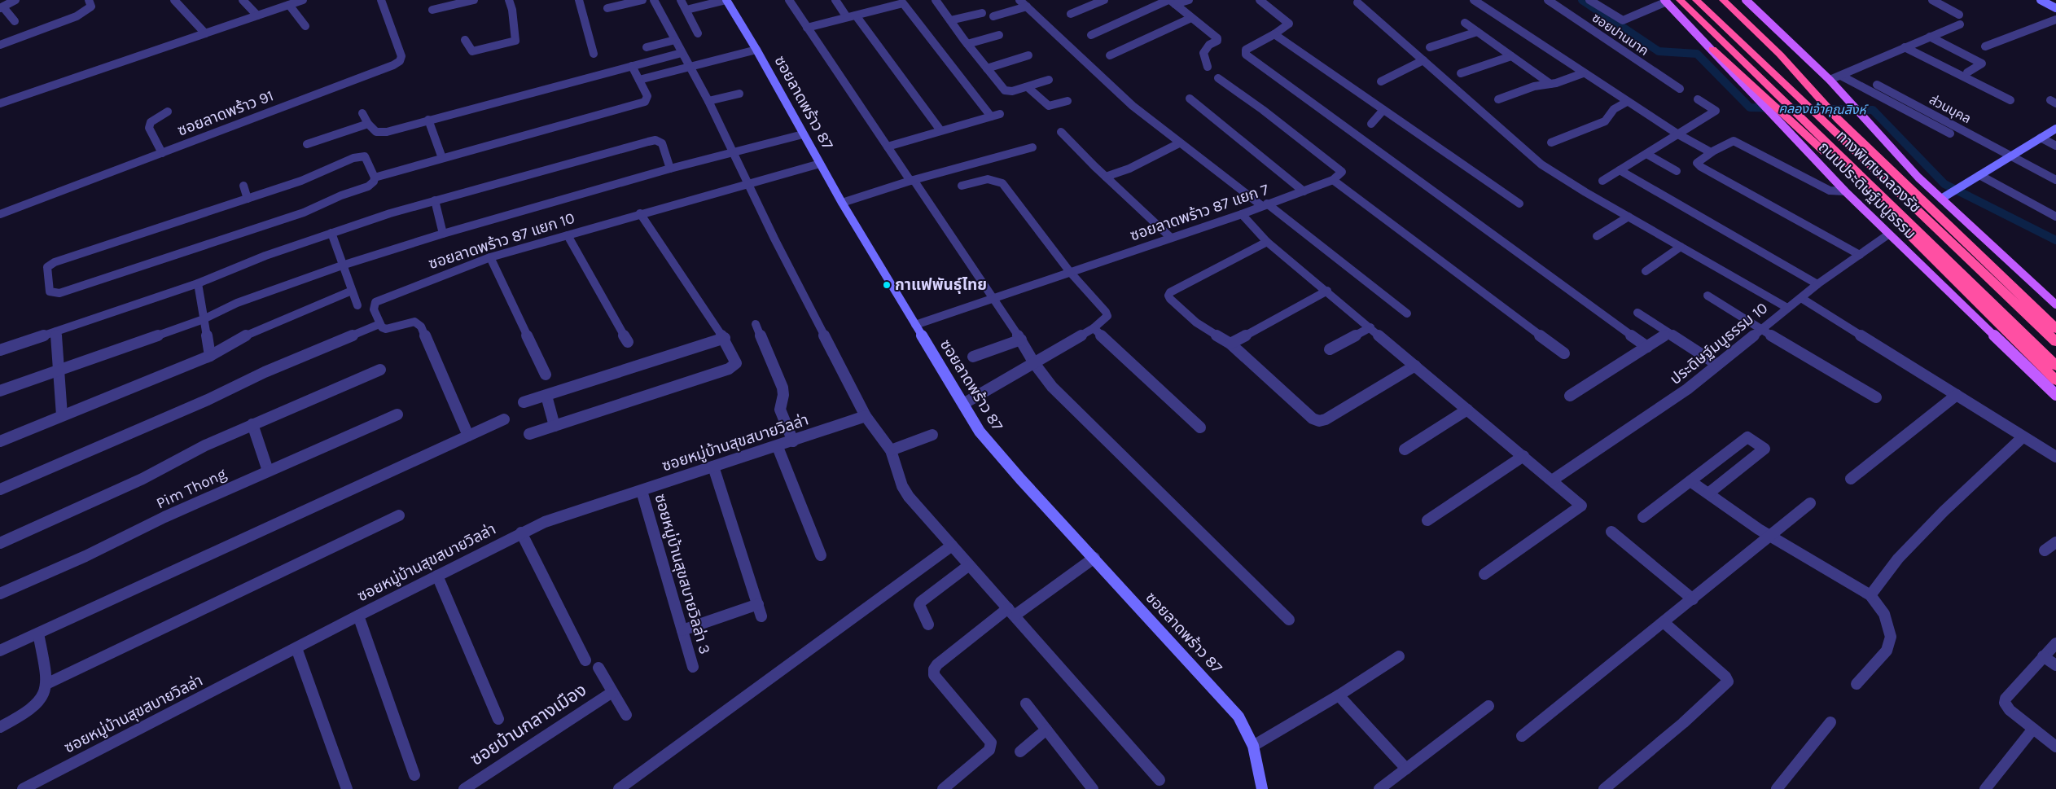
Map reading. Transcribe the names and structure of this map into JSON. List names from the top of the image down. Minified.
{"streets":{"highway":["ทางพิเศษฉลองรัช"],"main road":["ถนนประดิษฐ์มนูธรรม"],"street":["ซอยปานนาค","ซอยลาดพร้าว 87","ส่วนบุคล","ซอยลาดพร้าว 91","ซอยลาดพร้าว 87 แยก 7","ซอยลาดพร้าว 87 แยก 10","ประดิษฐ์มนูธรรม 10","ซอยหมู่บ้านสุขสบายวิลล่า","Pim Thong","ซอยหมู่บ้านสุขสบายวิลล่า 3","ซอยบ้านกลางเมือง"]},"crossings":[["ซอยปานนาค","ถนนประดิษฐ์มนูธรรม"],["ซอยลาดพร้าว 87","ซอยลาดพร้าว 87 แยก 7"],["ซอยลาดพร้าว 87","ซอยลาดพร้าว 87 แยก 10"],["ถนนประดิษฐ์มนูธรรม","ประดิษฐ์มนูธรรม 10"],["ซอยหมู่บ้านสุขสบายวิลล่า","ซอยหมู่บ้านสุขสบายวิลล่า 3"]],"water":["คลองเจ้าคุณสิงห์"],"places":["กาแฟพันธ์ุไทย"]}
